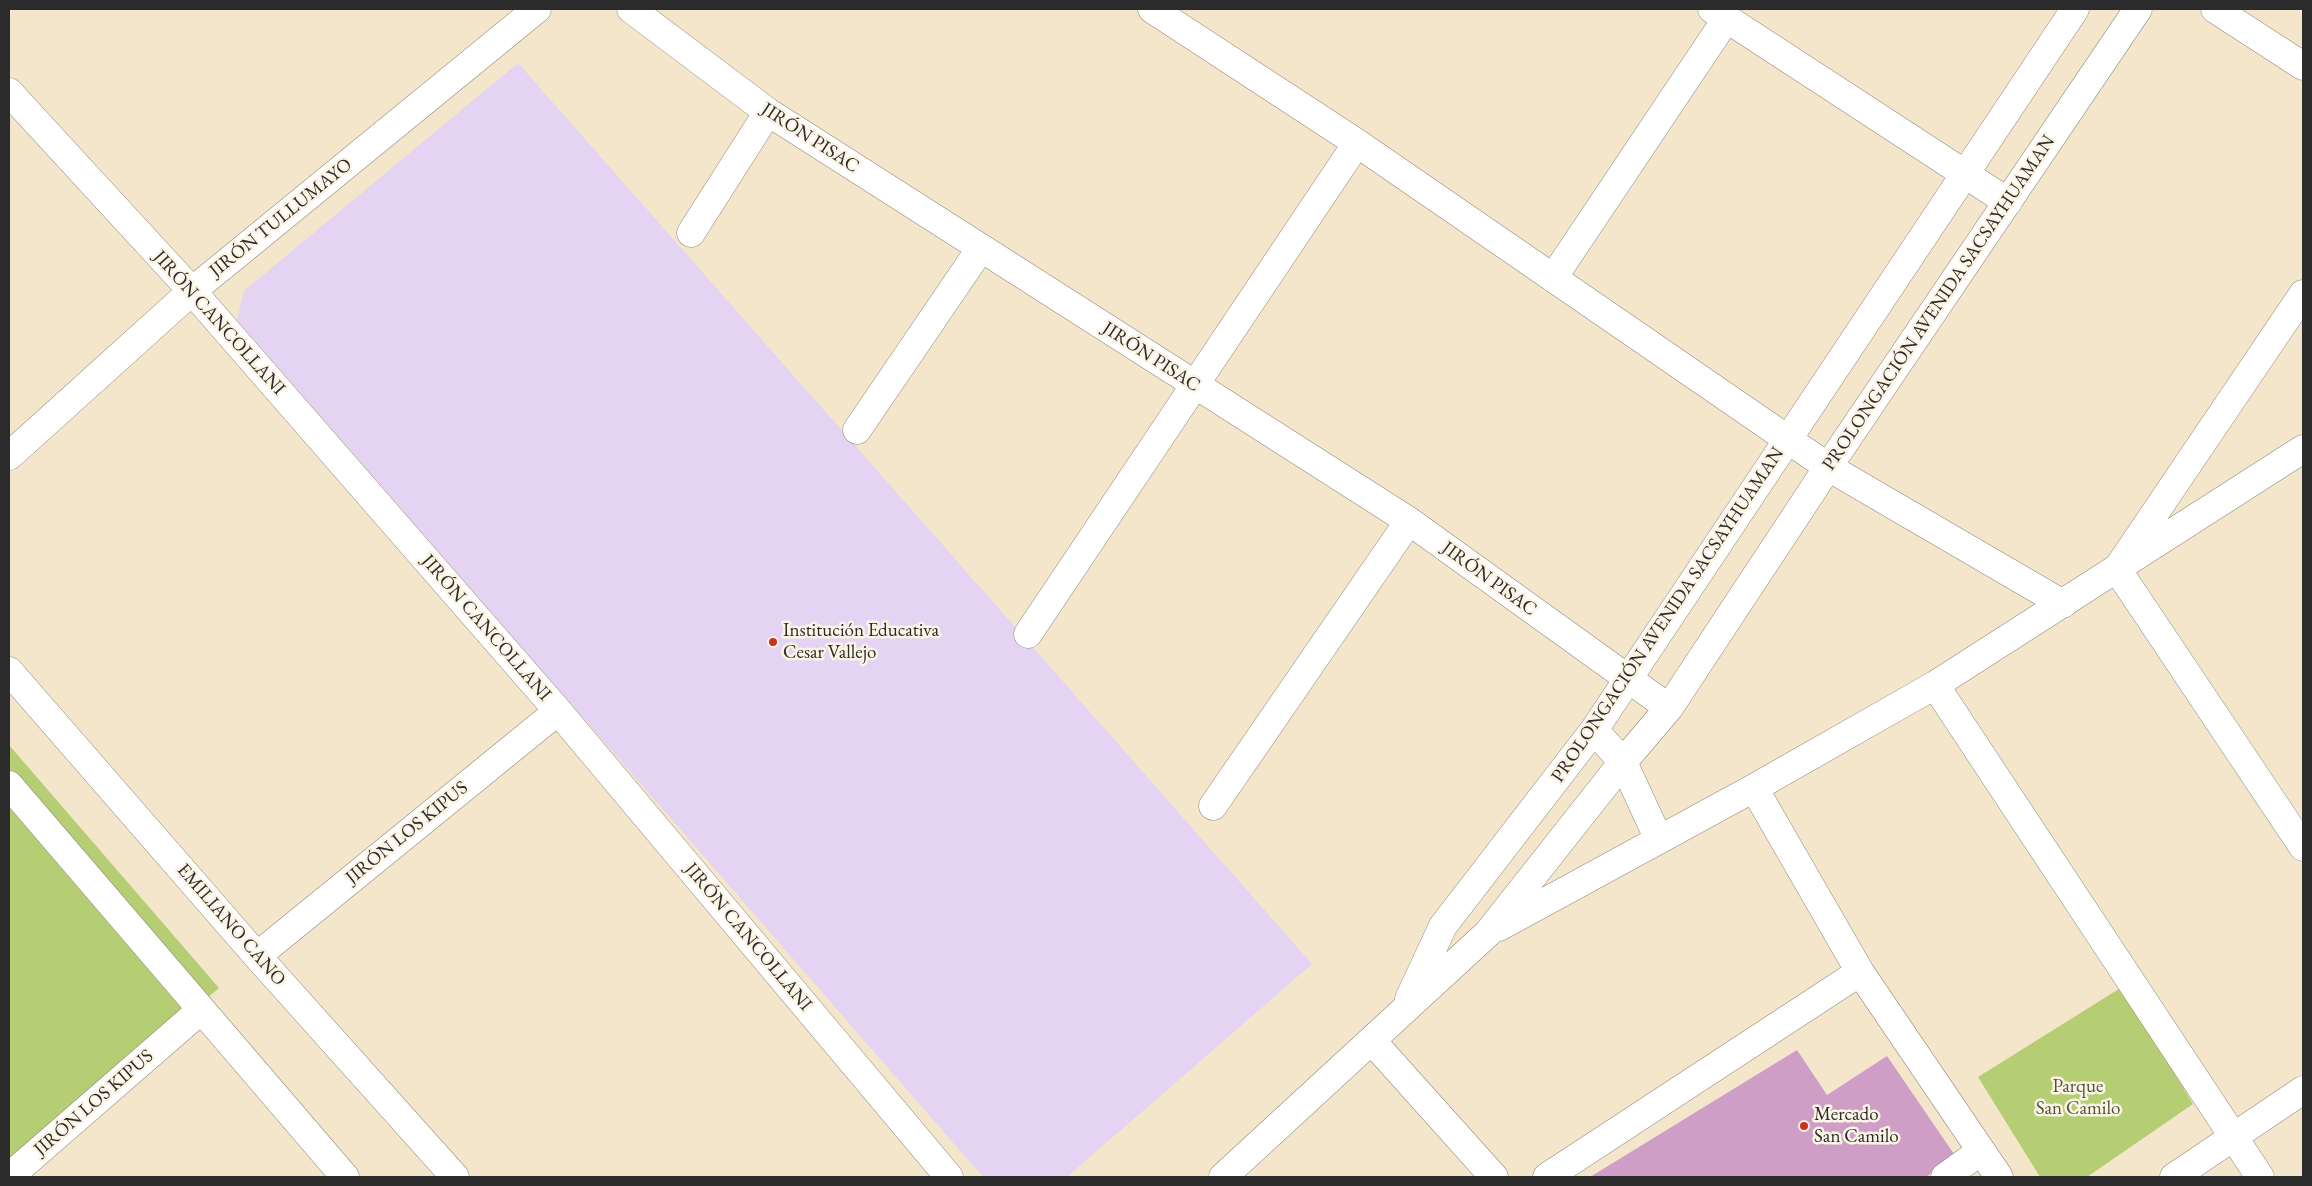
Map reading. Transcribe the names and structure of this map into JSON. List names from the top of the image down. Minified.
{"streets":{"street":["JIRÓN PISAC","JIRÓN TULLUMAYO","PROLONGACIÓN AVENIDA SACSAYHUAMAN","JIRÓN CANCOLLANI","JIRÓN LOS KIPUS","EMILIANO CANO"]},"crossings":[["JIRÓN PISAC","PROLONGACIÓN AVENIDA SACSAYHUAMAN"],["JIRÓN TULLUMAYO","JIRÓN CANCOLLANI"],["JIRÓN CANCOLLANI","JIRÓN LOS KIPUS"],["JIRÓN LOS KIPUS","EMILIANO CANO"]],"parks":["Parque San Camilo"],"places":["Institución Educativa Cesar Vallejo","Mercado San Camilo"]}
